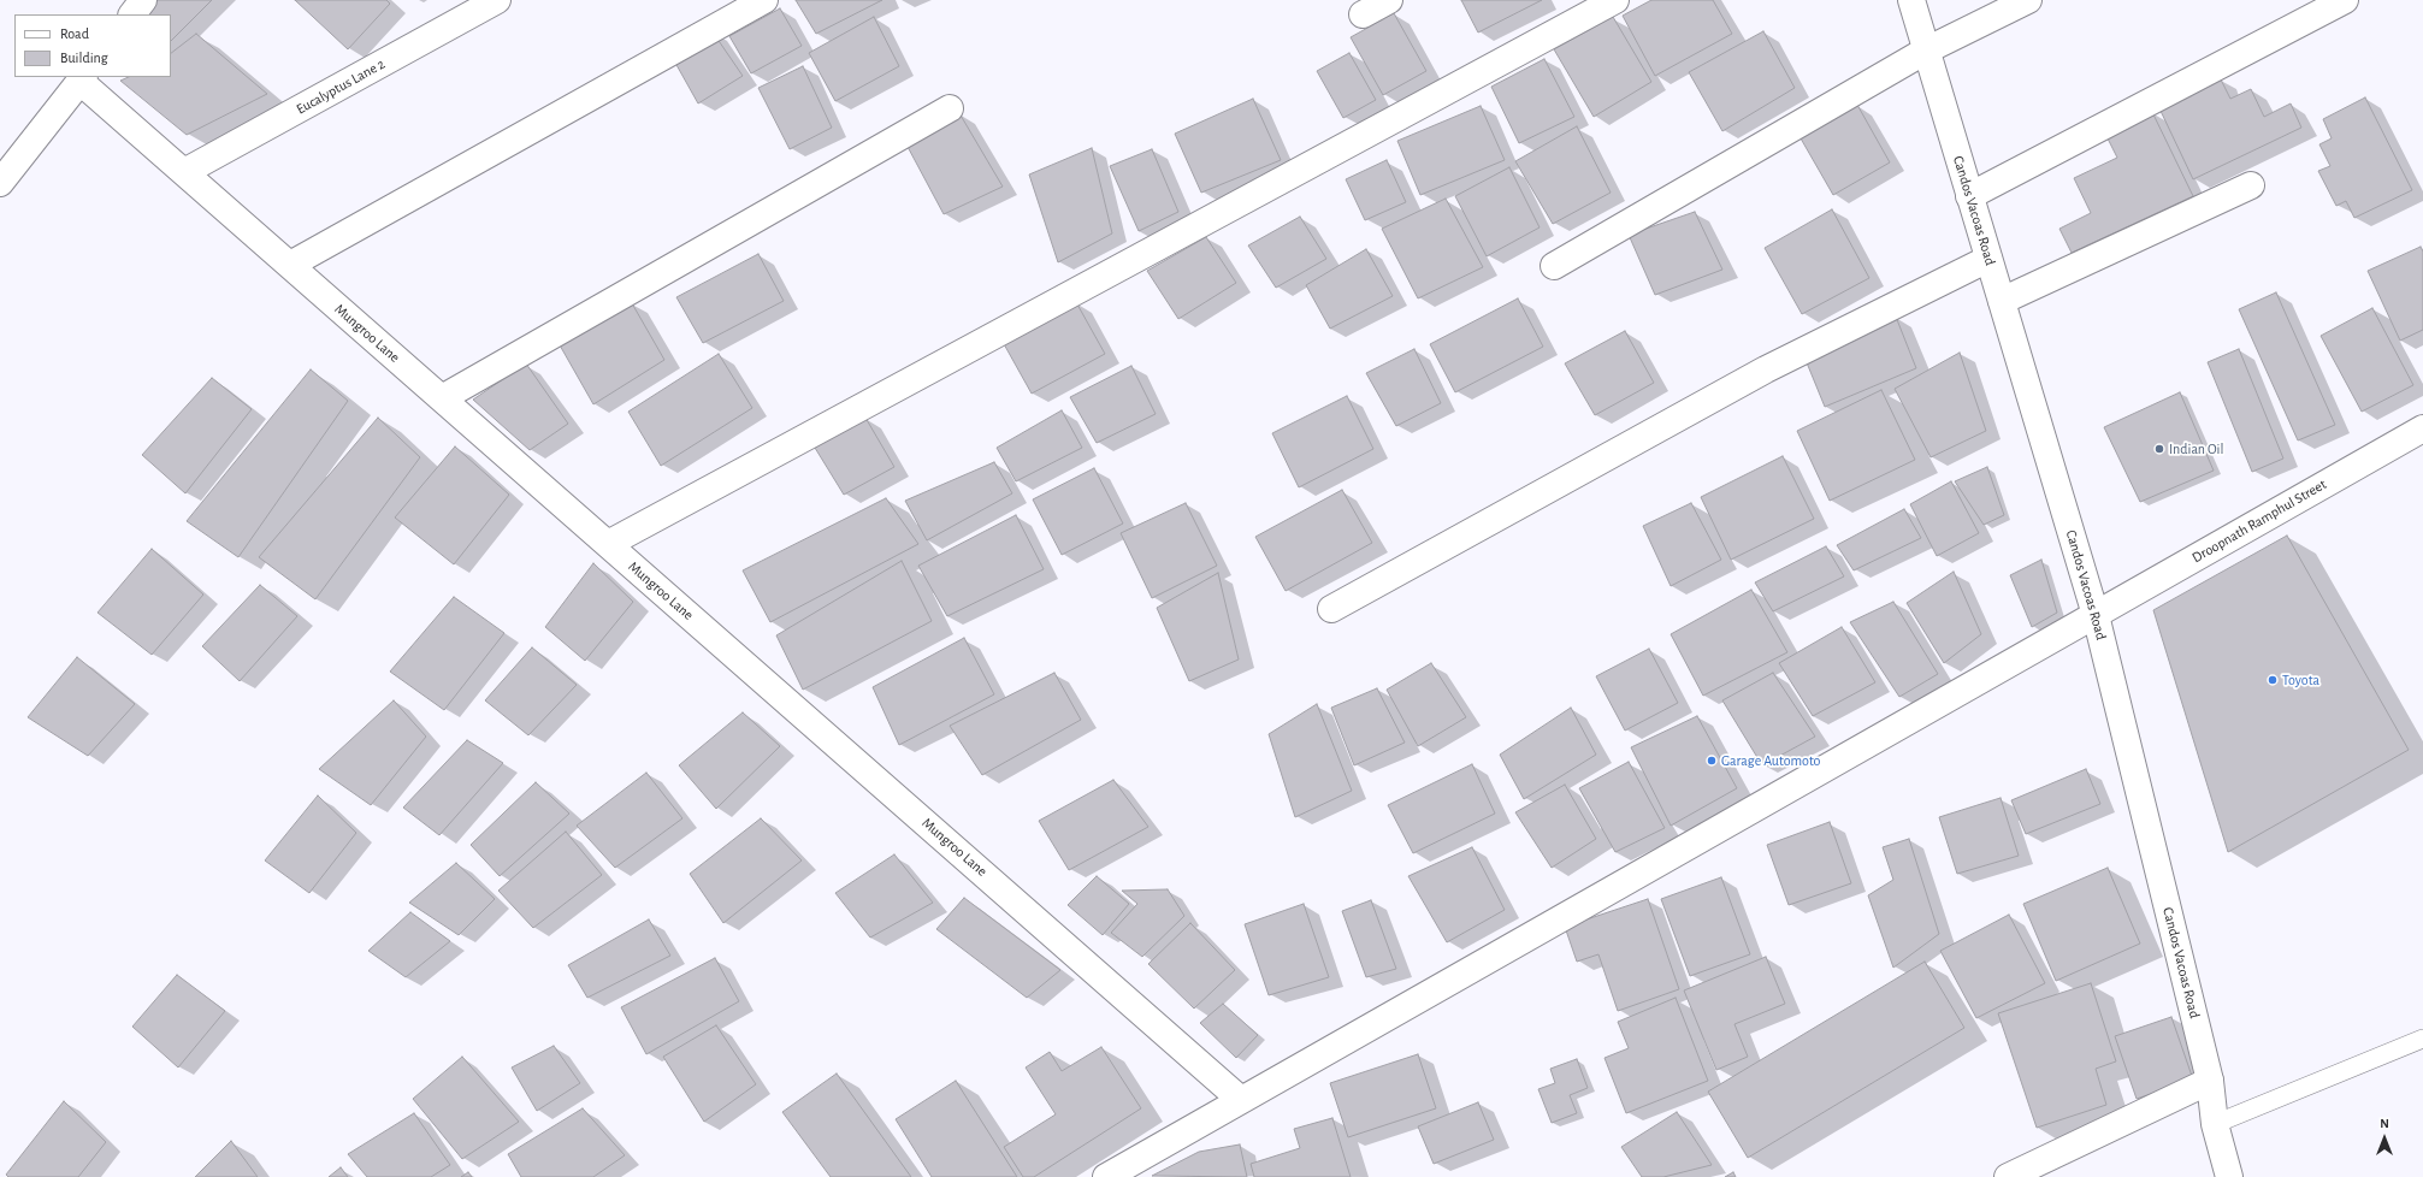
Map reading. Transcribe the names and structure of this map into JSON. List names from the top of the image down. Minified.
{"streets":{"street":["Eucalyptus Lane 2","Candos Vacoas Road","Mungroo Lane","Droopnath Ramphul Street"]},"crossings":[["Eucalyptus Lane 2","Mungroo Lane"],["Candos Vacoas Road","Droopnath Ramphul Street"],["Mungroo Lane","Droopnath Ramphul Street"]],"places":["Indian Oil","Toyota","Garage Automoto"],"legend":["Road","Building"],"north":"top"}
